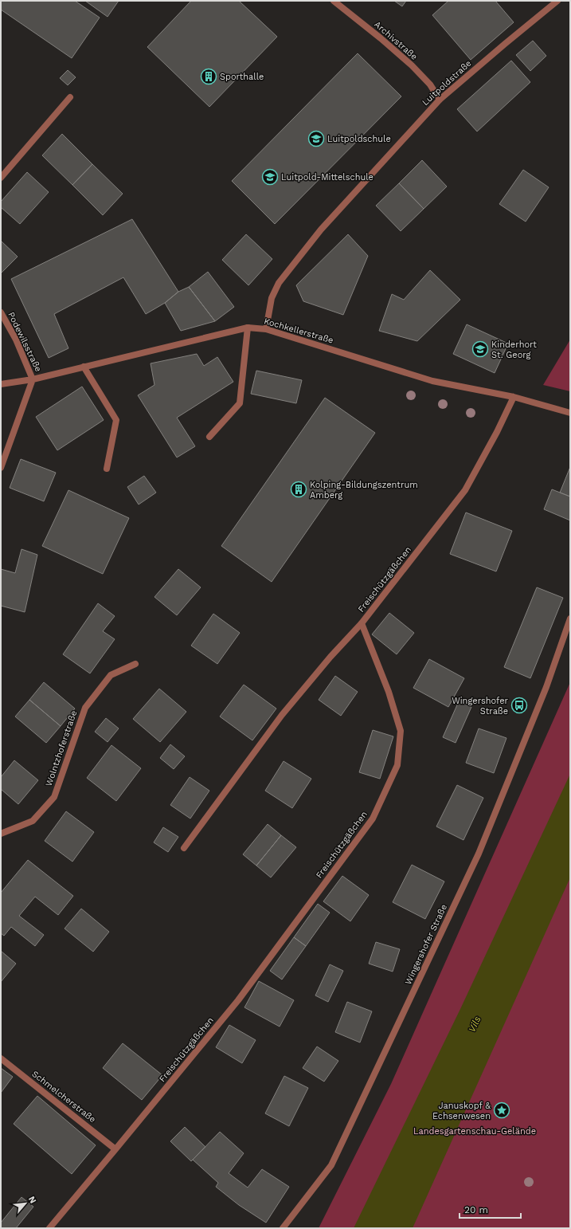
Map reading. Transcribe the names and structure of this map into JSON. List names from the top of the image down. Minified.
{"streets":{"street":["Archivstraße","Luitpoldstraße","Kochkellerstraße","Podewilsstraße","Freischützgäßchen","Wolntzhoferstraße","Wingershofer Straße","Schmelcherstraße"]},"crossings":[["Archivstraße","Luitpoldstraße"],["Luitpoldstraße","Kochkellerstraße"],["Kochkellerstraße","Podewilsstraße"],["Kochkellerstraße","Freischützgäßchen"],["Freischützgäßchen","Schmelcherstraße"]],"water":["Vils"],"parks":["Landesgartenschau-Gelände"],"places":{"building":["Sporthalle","Kolping-Bildungszentrum Amberg"],"school or university":["Luitpoldschule","Luitpold-Mittelschule","Kinderhort St. Georg"],"bus stop":["Wingershofer Straße"],"place":["Januskopf & Echsenwesen"]},"scale_bar":"20 m","north":"top right"}
